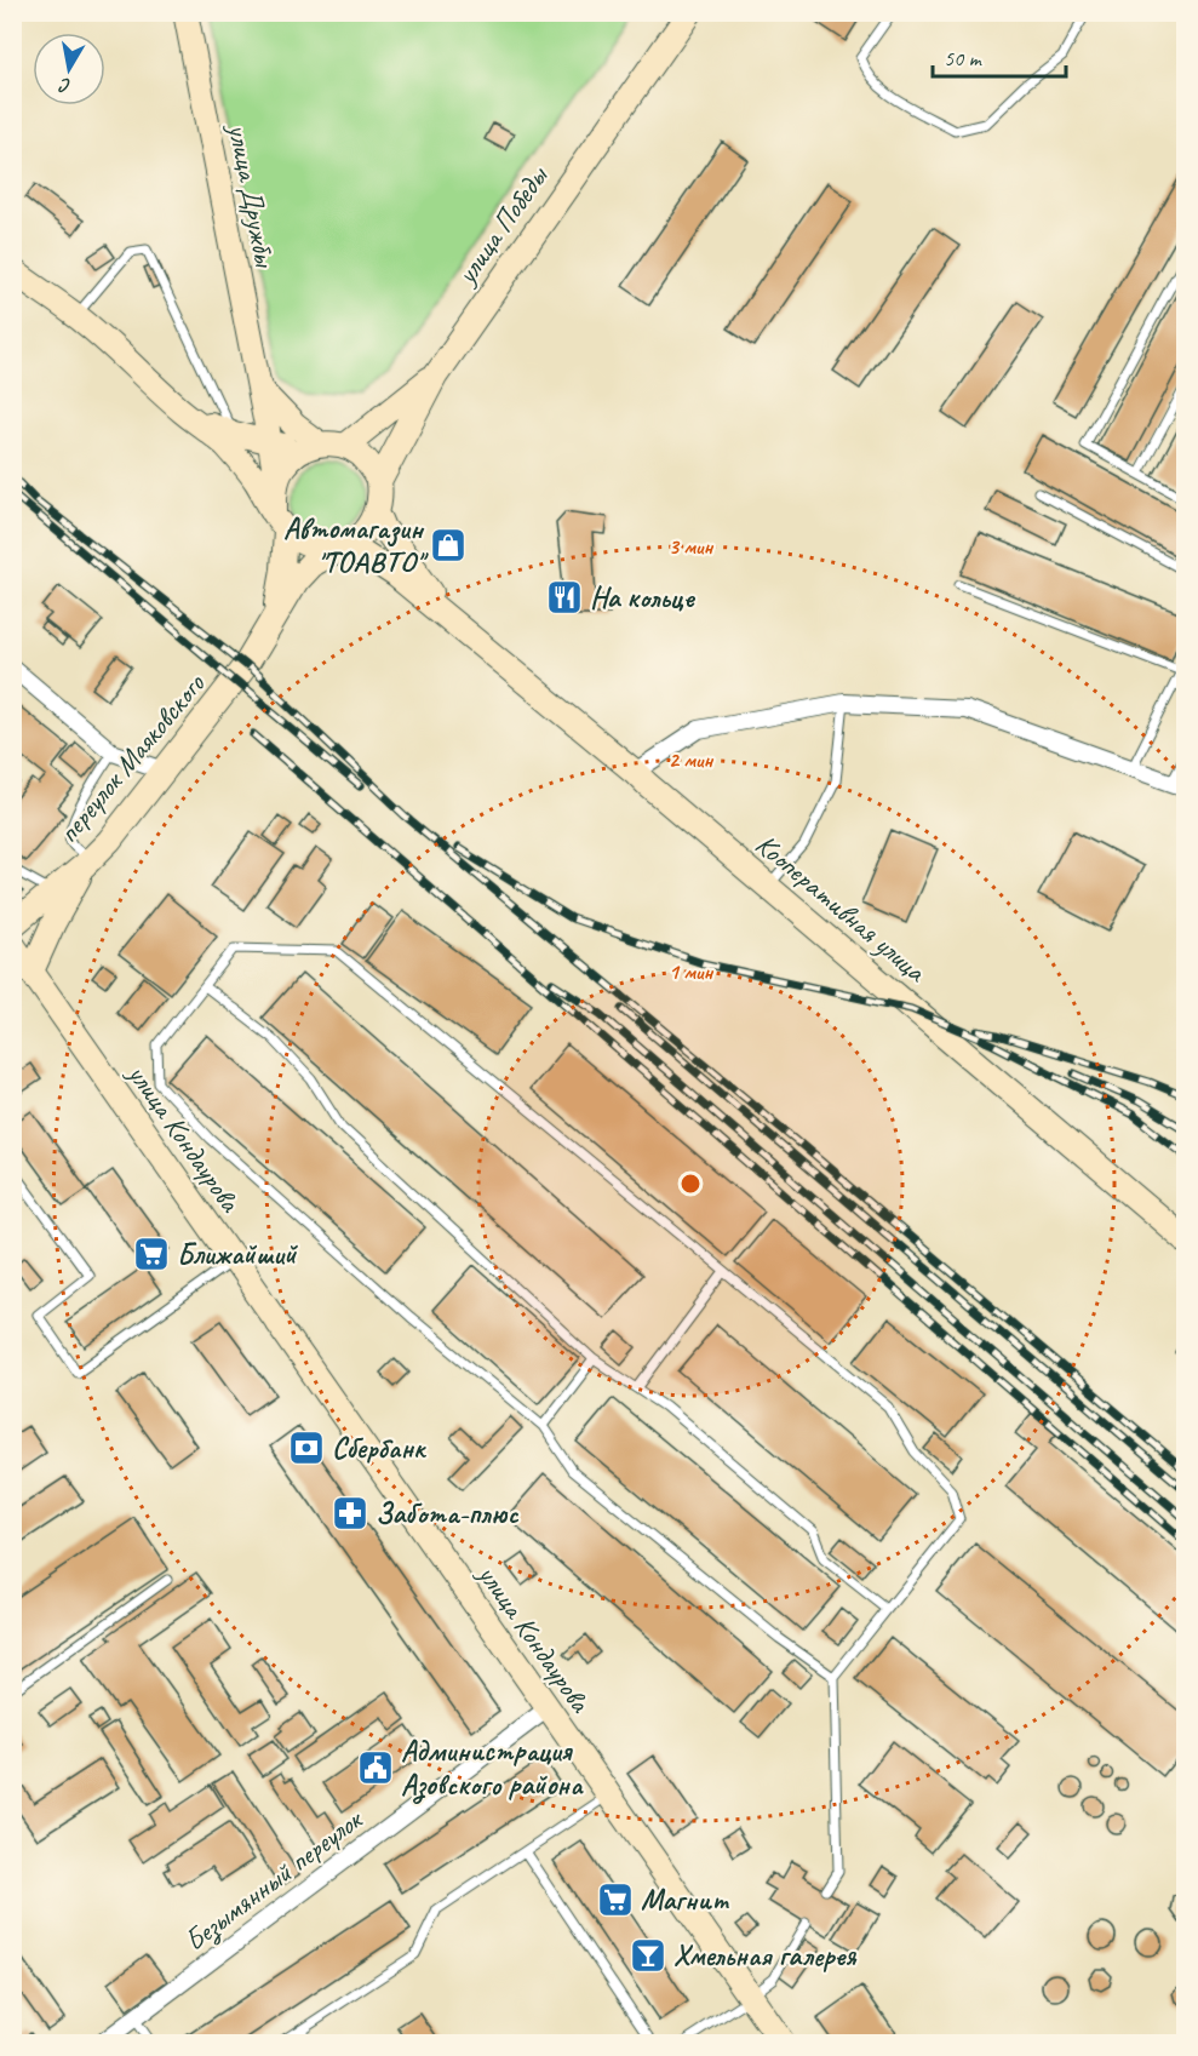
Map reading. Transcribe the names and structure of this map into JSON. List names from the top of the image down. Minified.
{"streets":{"main road":["улица Дружбы","улица Победы","переулок Маяковского","Кооперативная улица","улица Кондаурова"],"street":["Безымянный переулок"]},"crossings":[["улица Дружбы","улица Победы"],["улица Дружбы","Кооперативная улица"],["улица Победы","Кооперативная улица"],["улица Кондаурова","Безымянный переулок"]],"places":{"shop":["Автомагазин \"ТОАВТО\""],"restaurant":["На кольце"],"supermarket":["Ближайший","Магнит"],"bank":["Сбербанк"],"pharmacy":["Забота-плюс"],"public building":["Администрация Азовского района"],"bar":["Хмельная галерея"]},"scale_bar":"50 m","north":"bottom","rings":["3 мин","2 мин","1 мин"]}
